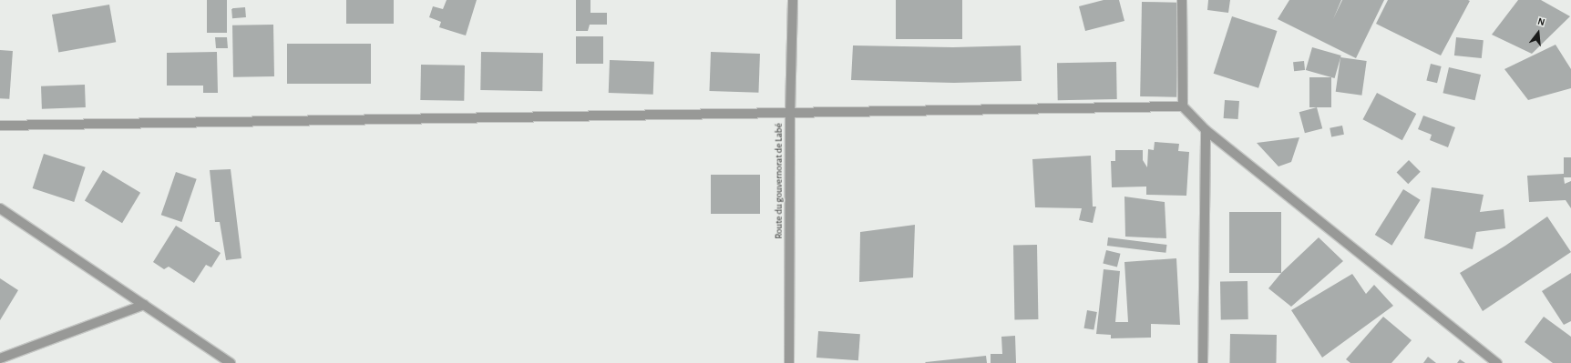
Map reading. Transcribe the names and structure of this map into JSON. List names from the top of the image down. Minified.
{"streets":{"street":["Route du gouvernorat de Labé"]},"north":"top"}
